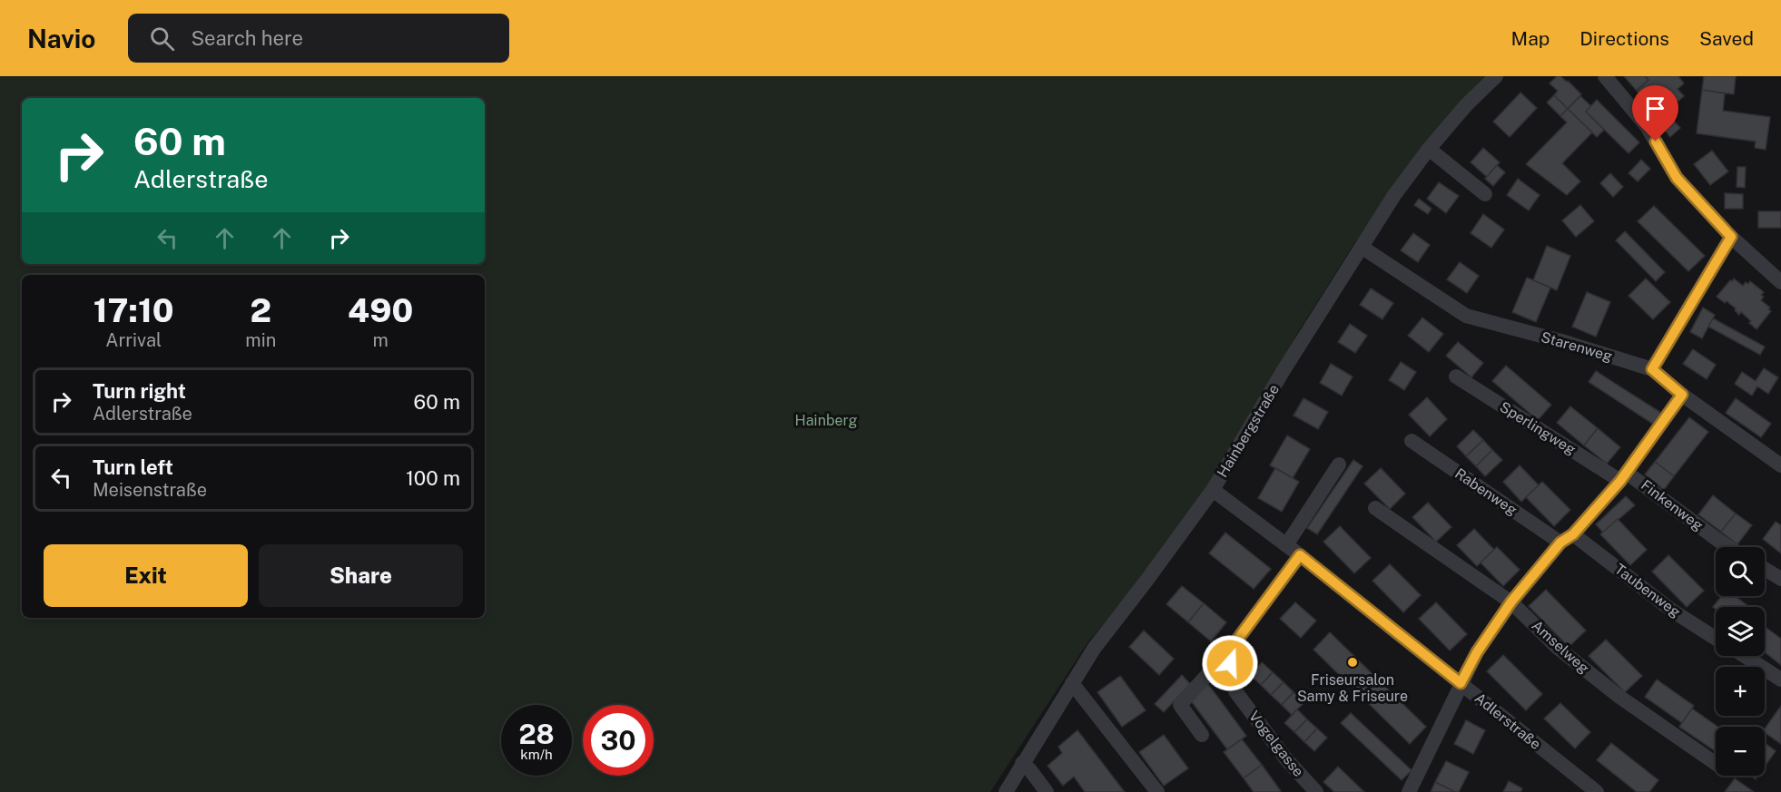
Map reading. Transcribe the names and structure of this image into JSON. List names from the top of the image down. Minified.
{"streets":{"street":["Starenweg","Sperlingweg","Hainbergstraße","Rabenweg","Finkenweg","Taubenweg","Amselweg","Adlerstraße","Vogelgasse"]},"crossings":[["Starenweg","Hainbergstraße"],["Sperlingweg","Finkenweg"],["Hainbergstraße","Adlerstraße"],["Rabenweg","Taubenweg"]],"parks":["Hainberg"],"places":["Friseursalon Samy & Friseure"],"page":{"header":"Navio","search":"Search here","nav":["Map","Directions","Saved"],"turn":["60 m","Adlerstraße"],"eta":["17:10","Arrival","2","min","490","m"],"list":[{"name":"Turn right","note":"Adlerstraße","value":"60 m"},{"name":"Turn left","note":"Meisenstraße","value":"100 m"}],"buttons":["Exit","Share"],"map_buttons":["+","−"],"speed":"28 km/h","limit":"30"}}
